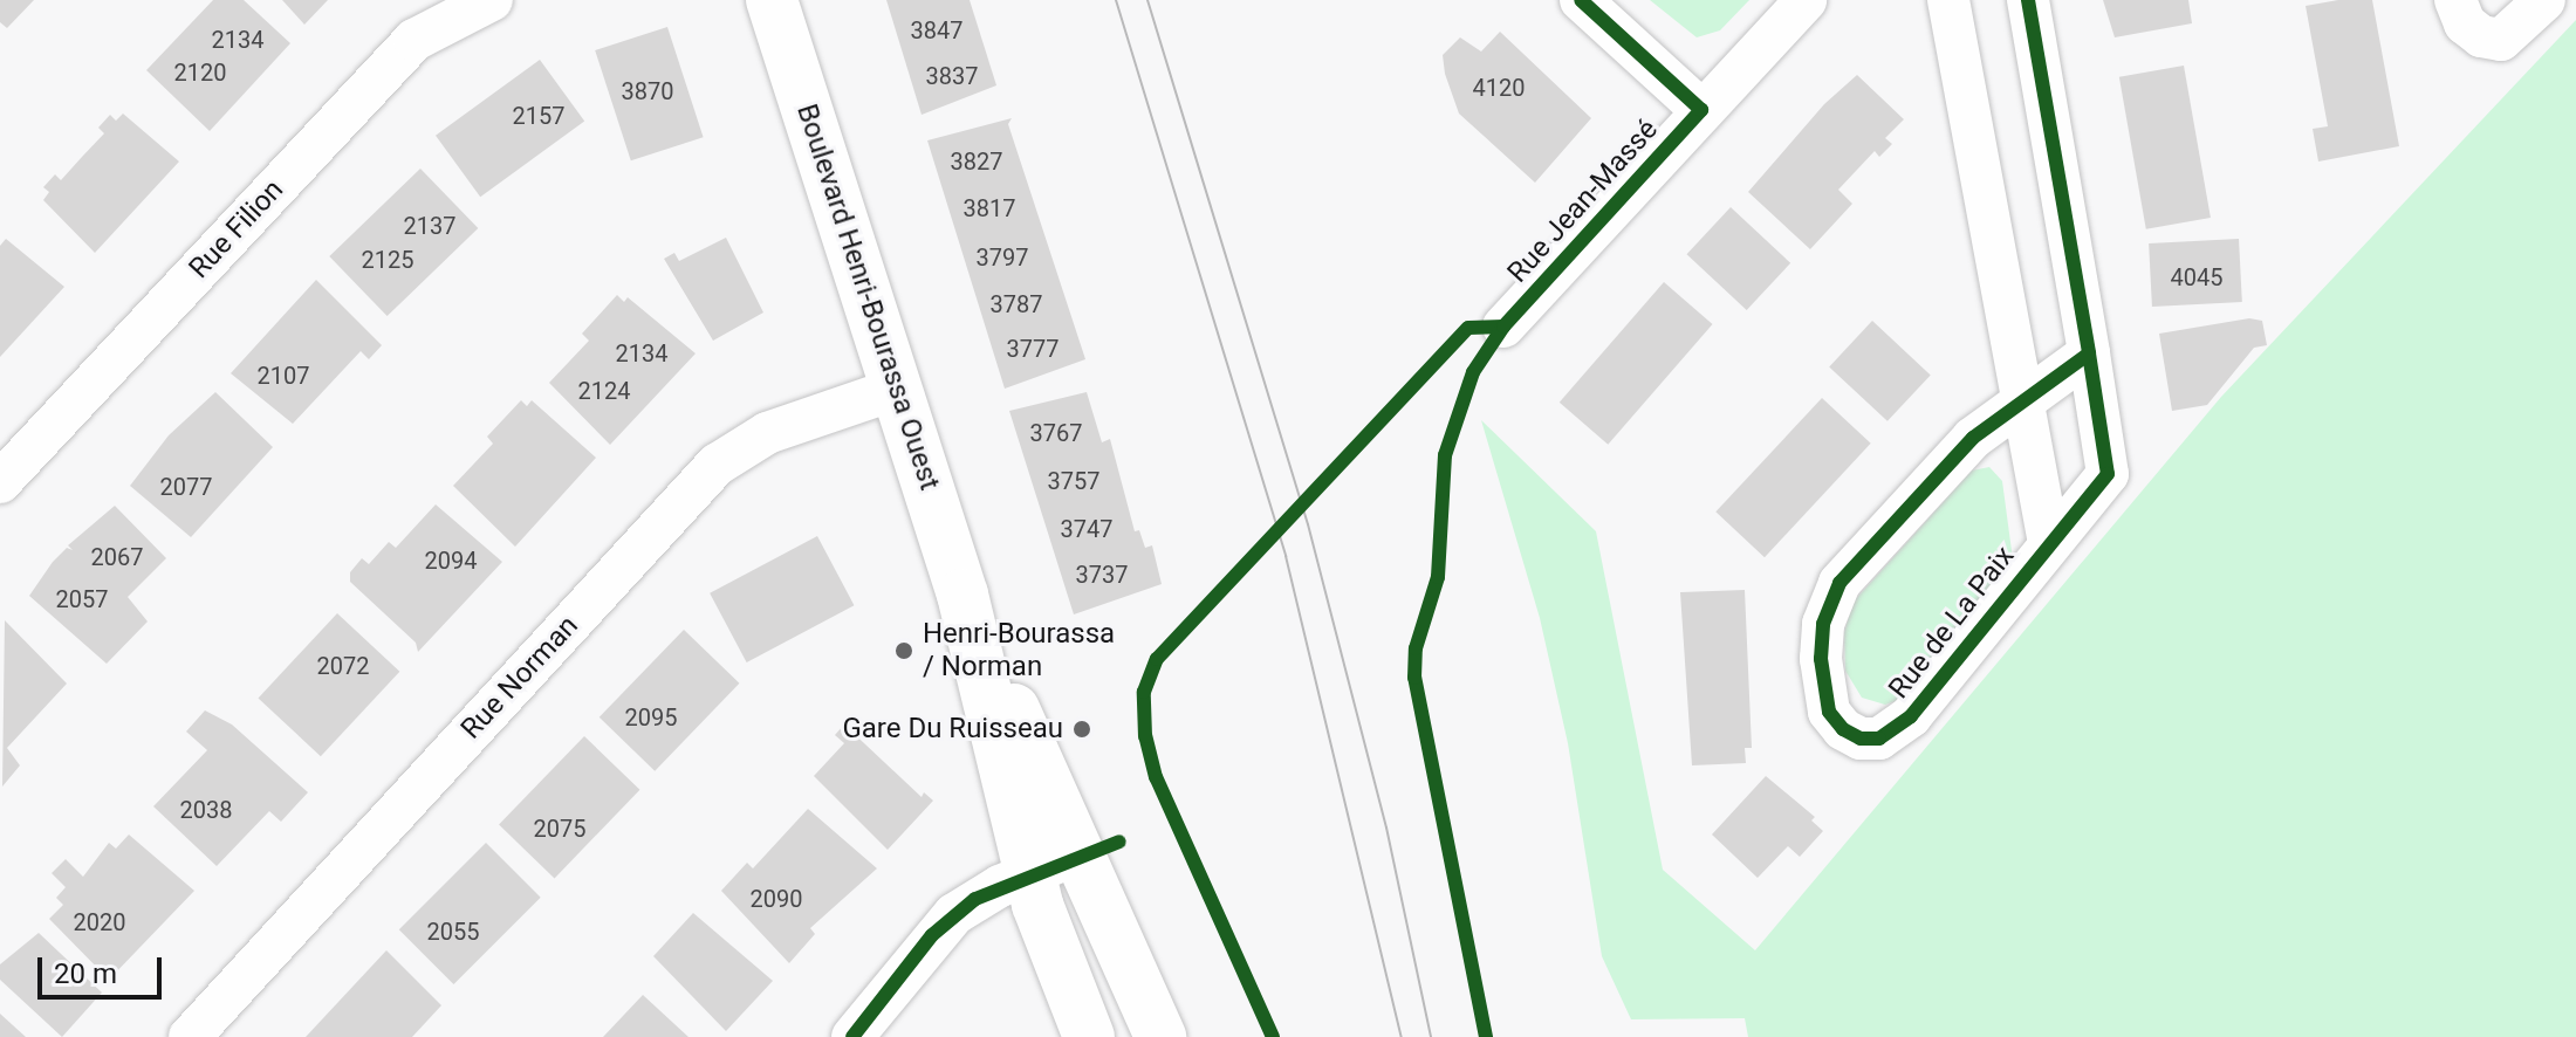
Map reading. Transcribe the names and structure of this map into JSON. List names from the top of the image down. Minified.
{"streets":{"main road":["Boulevard Henri-Bourassa Ouest"],"street":["Rue Jean-Massé","Rue Filion","Rue de La Paix","Rue Norman"]},"crossings":[["Boulevard Henri-Bourassa Ouest","Rue Norman"]],"places":["Henri-Bourassa / Norman","Gare Du Ruisseau"],"house_numbers":["3847","2134","2120","3837","4120","3870","2157","3827","3817","2137","3797","2125","4045","3787","3777","2134","2107","2124","3767","3757","2077","3747","2067","2094","3737","2057","2072","2095","2038","2075","2090","2020","2055"],"scale_bar":"20 m"}
